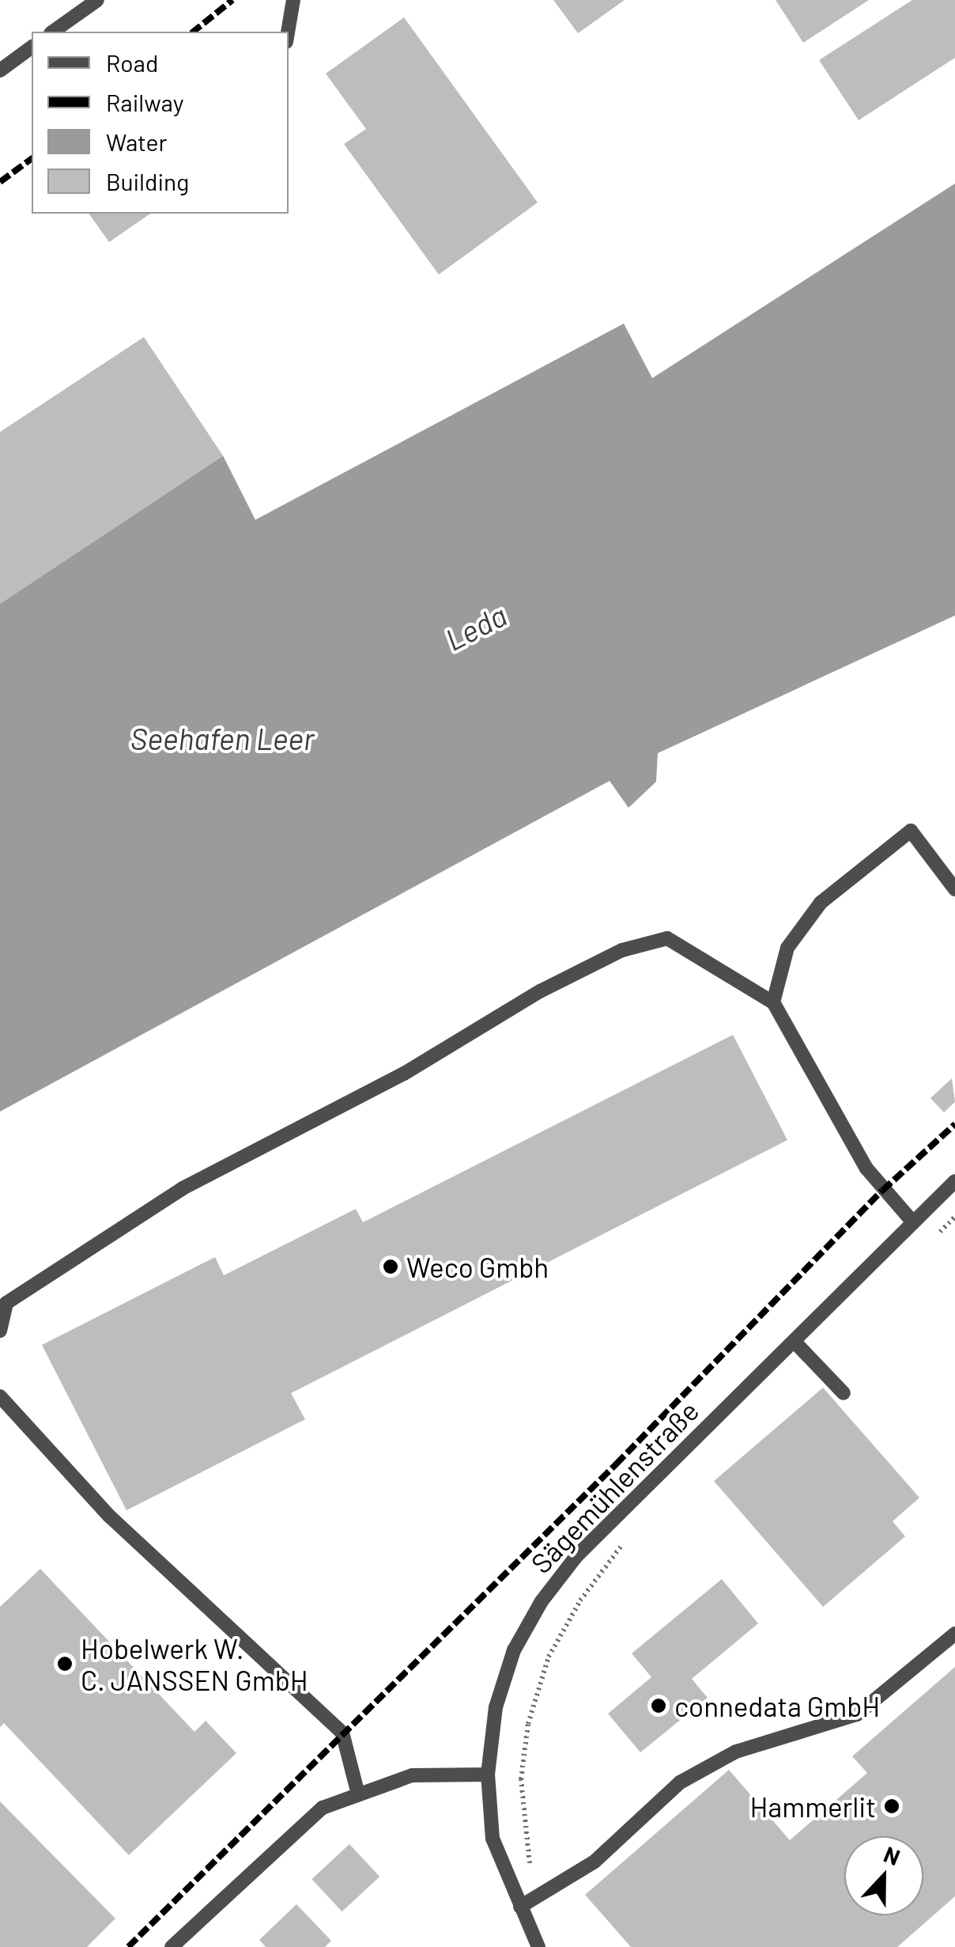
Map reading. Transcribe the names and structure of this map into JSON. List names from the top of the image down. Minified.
{"streets":{"street":["Sägemühlenstraße"]},"water":["Leda","Seehafen Leer"],"places":["Weco Gmbh","Hobelwerk W. C. JANSSEN GmbH","connedata GmbH","Hammerlit"],"legend":["Road","Railway","Water","Building"],"north":"top"}
